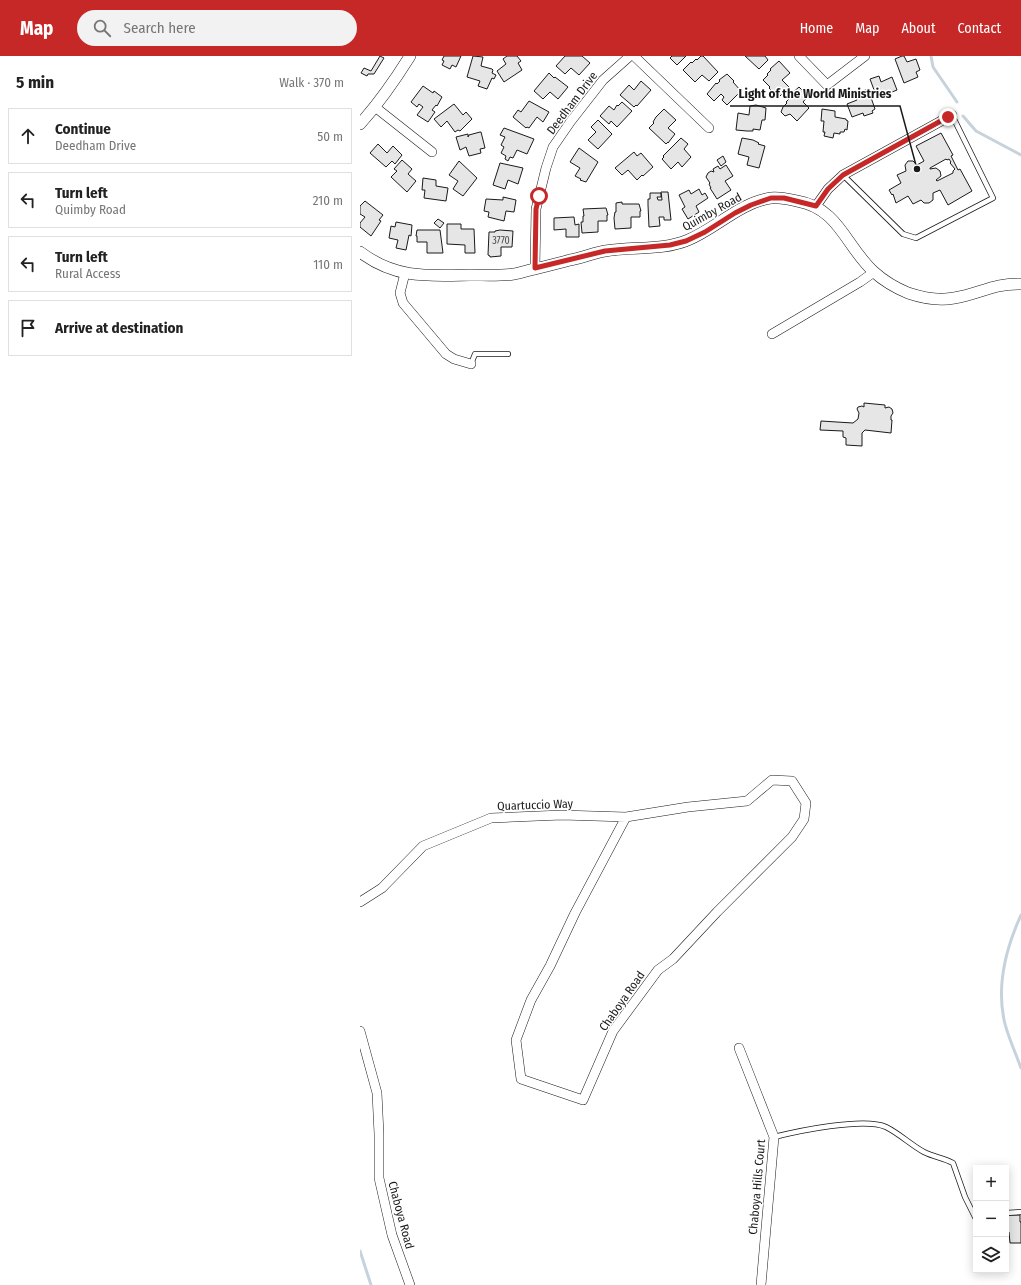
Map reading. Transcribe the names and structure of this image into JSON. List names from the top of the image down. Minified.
{"streets":{"street":["Deedham Drive","Quimby Road","Quartuccio Way","Chaboya Road","Chaboya Hills Court"]},"crossings":[["Deedham Drive","Quimby Road"],["Quartuccio Way","Chaboya Road"]],"places":["Light of the World Ministries"],"house_numbers":["3770"],"page":{"header":"Map","search":"Search here","nav":["Home","Map","About","Contact"],"heading":["5 min","Walk · 370 m"],"list":[["Continue","Deedham Drive","50 m"],["Turn left","Quimby Road","210 m"],["Turn left","Rural Access","110 m"],"Arrive at destination"],"map_buttons":["+","−"]}}
